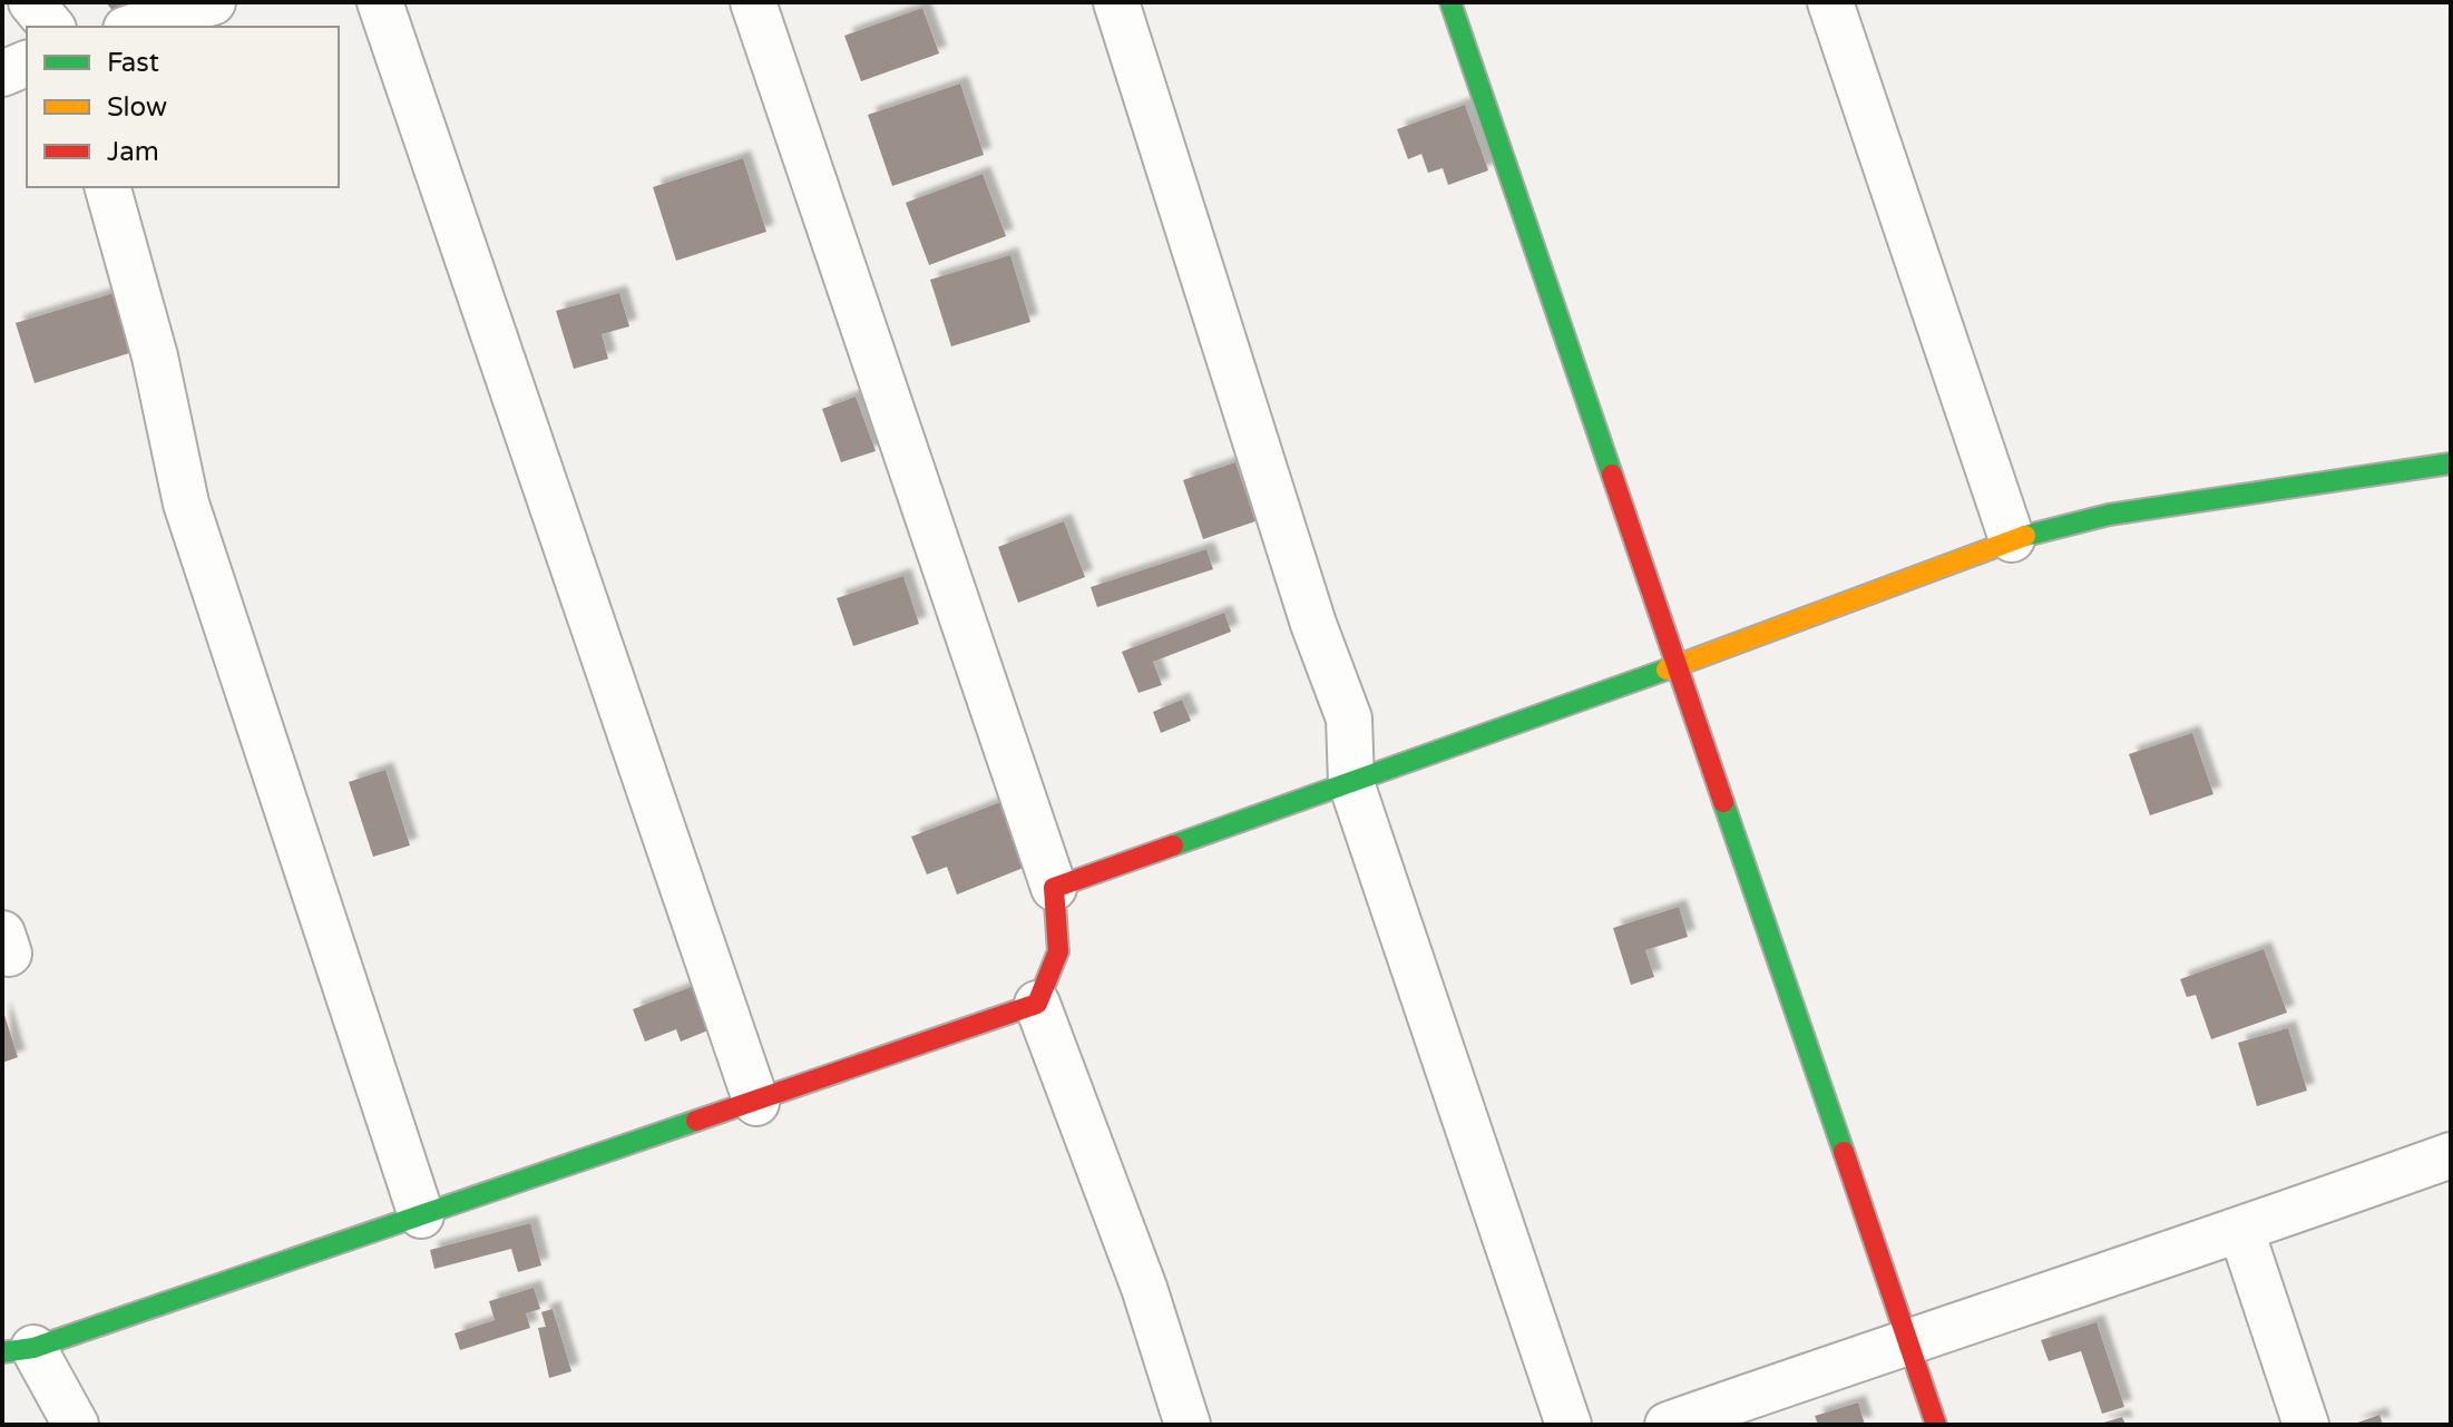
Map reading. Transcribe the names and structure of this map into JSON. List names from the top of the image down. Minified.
{"legend":["Fast","Slow","Jam"]}
